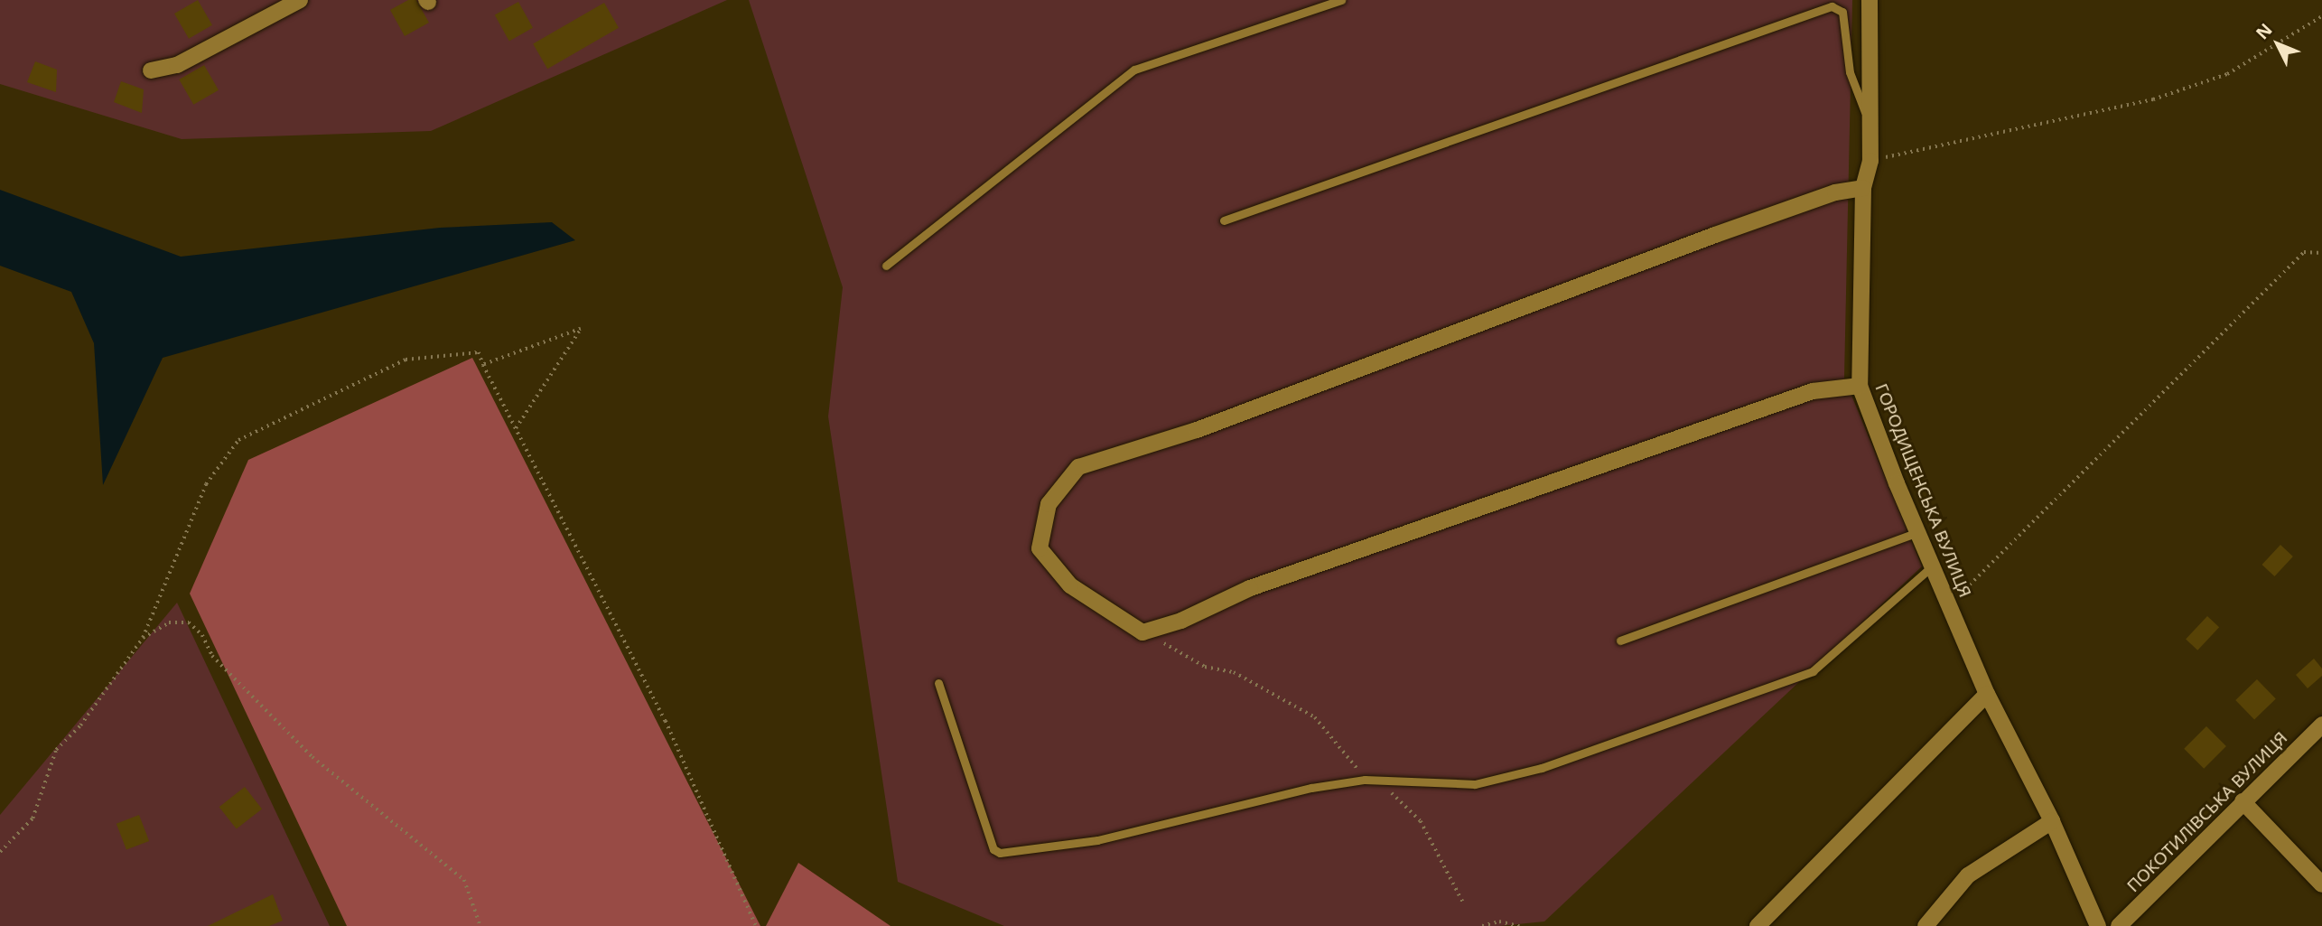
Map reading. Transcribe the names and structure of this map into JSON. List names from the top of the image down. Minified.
{"streets":{"street":["ГОРОДИЩЕНСЬКА ВУЛИЦЯ","ПОКОТИЛІВСЬКА ВУЛИЦЯ"]},"north":"top left"}
